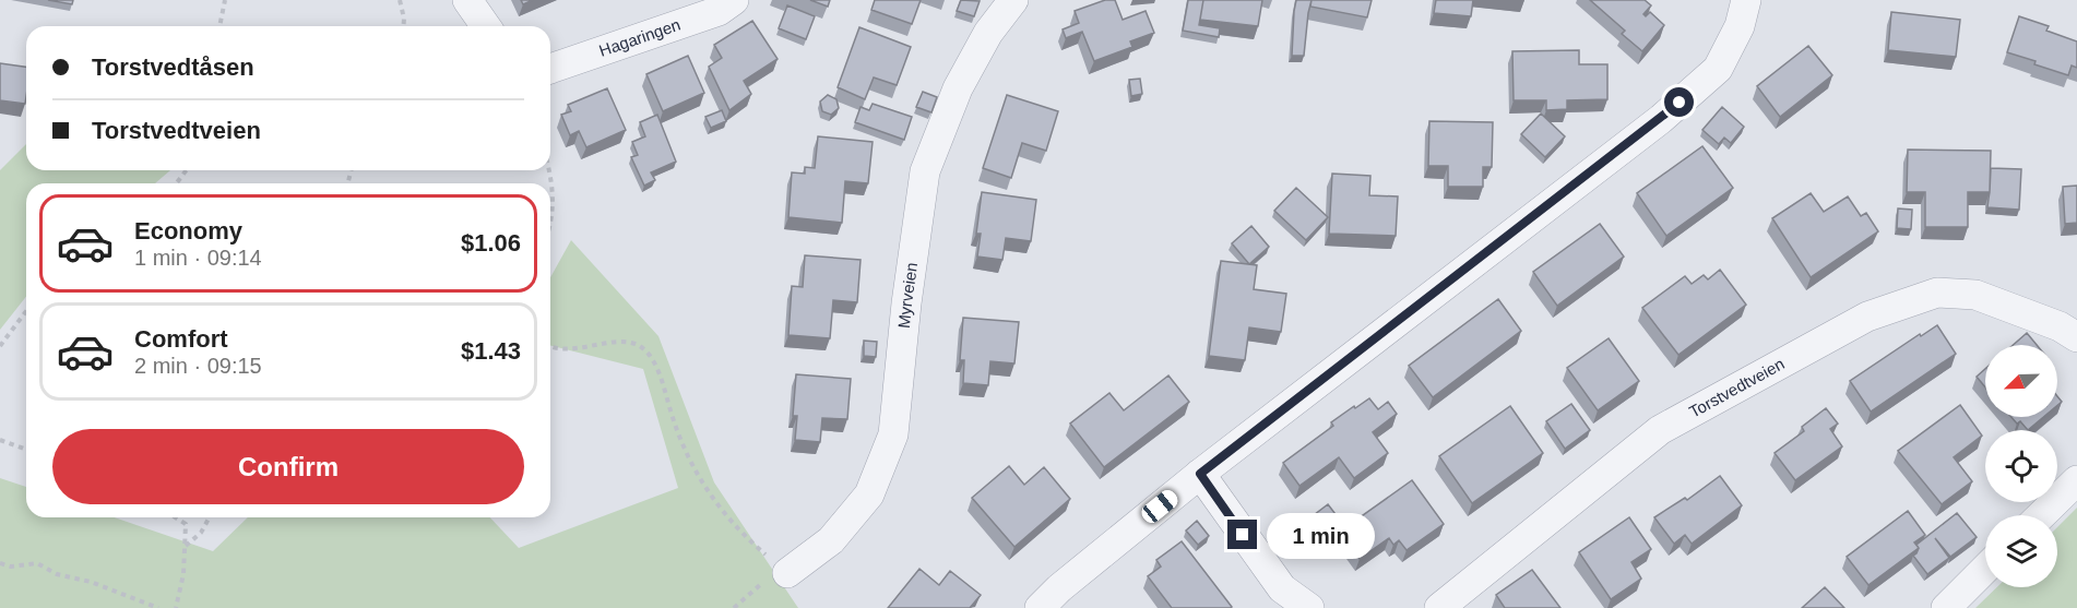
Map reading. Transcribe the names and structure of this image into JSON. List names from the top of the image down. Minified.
{"streets":{"street":["Hagaringen","Myrveien","Torstvedtveien"]},"north":"bottom left","page":{"banner":["Torstvedtåsen","Torstvedtveien"],"list":[{"name":"Economy","note":"1 min · 09:14","value":"$1.06"},{"name":"Comfort","note":"2 min · 09:15","value":"$1.43"}],"buttons":"Confirm","bubble":"1 min"}}
